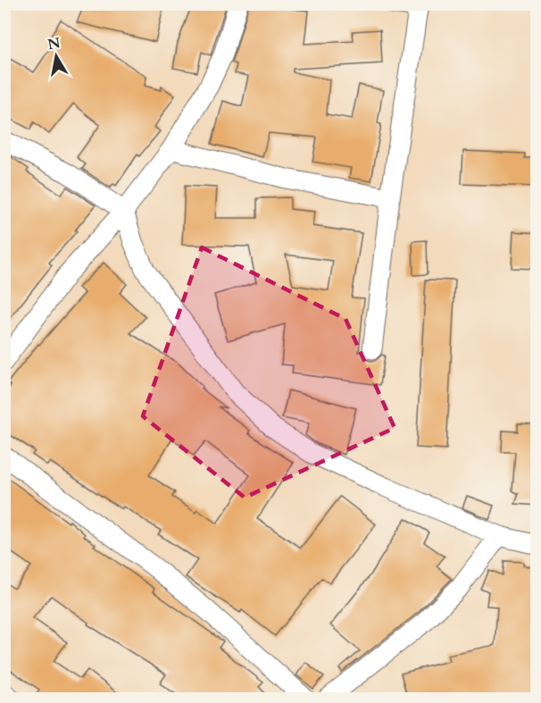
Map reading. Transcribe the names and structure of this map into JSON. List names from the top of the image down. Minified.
{"north":"top"}
